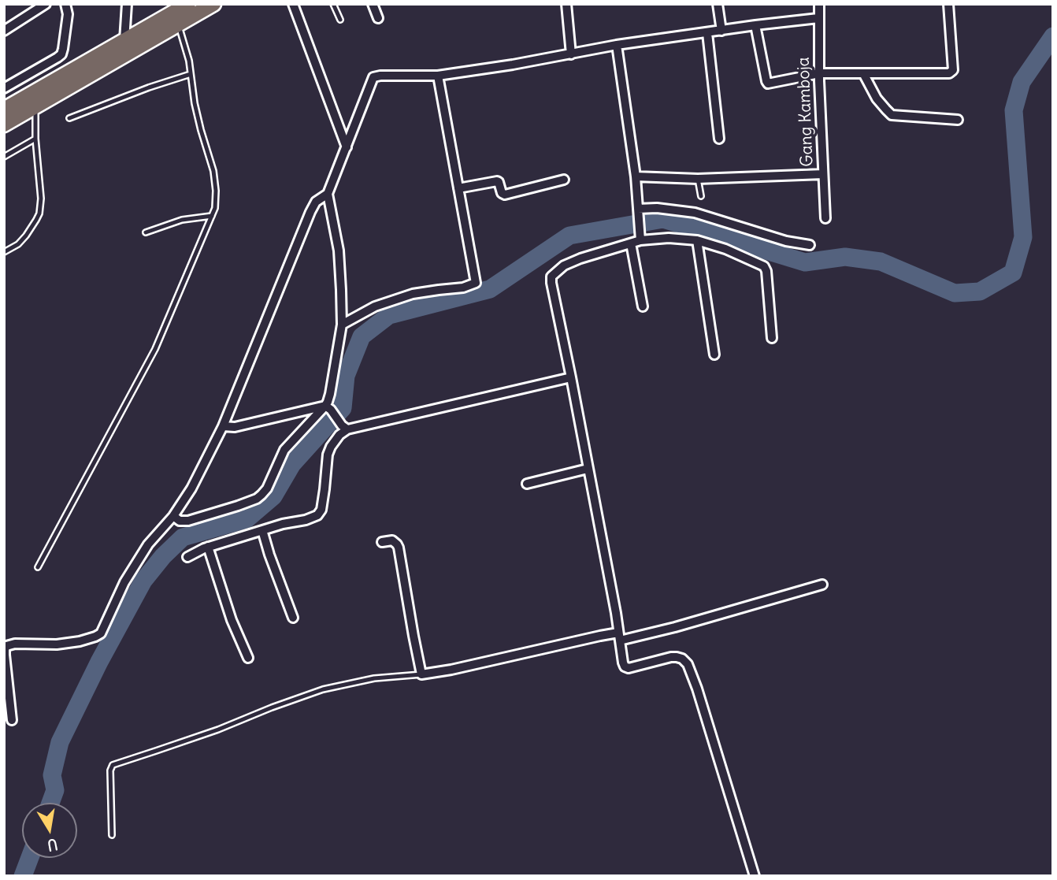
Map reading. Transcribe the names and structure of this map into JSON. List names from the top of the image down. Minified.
{"streets":{"street":["Gang Kamboja"]},"north":"bottom"}
